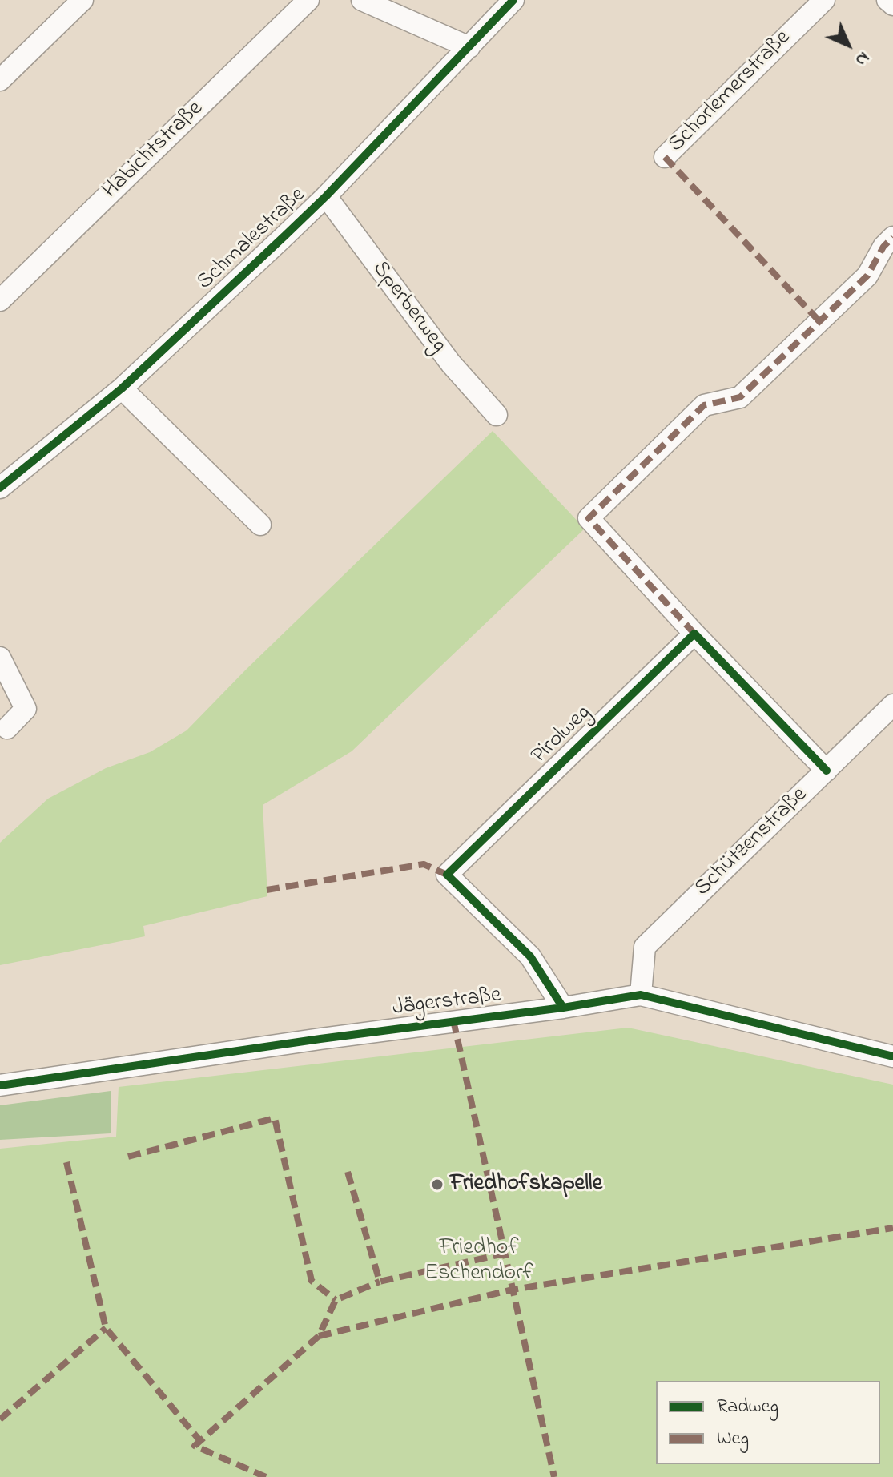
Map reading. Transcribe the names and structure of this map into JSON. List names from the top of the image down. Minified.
{"streets":{"street":["Schorlemerstraße","Habichtstraße","Schmalestraße","Sperberweg","Pirolweg","Schützenstraße","Jägerstraße"]},"crossings":[["Schmalestraße","Sperberweg"],["Pirolweg","Jägerstraße"],["Schützenstraße","Jägerstraße"]],"parks":["Friedhof Eschendorf"],"places":["Friedhofskapelle"],"legend":["Radweg","Weg"],"north":"bottom right"}
